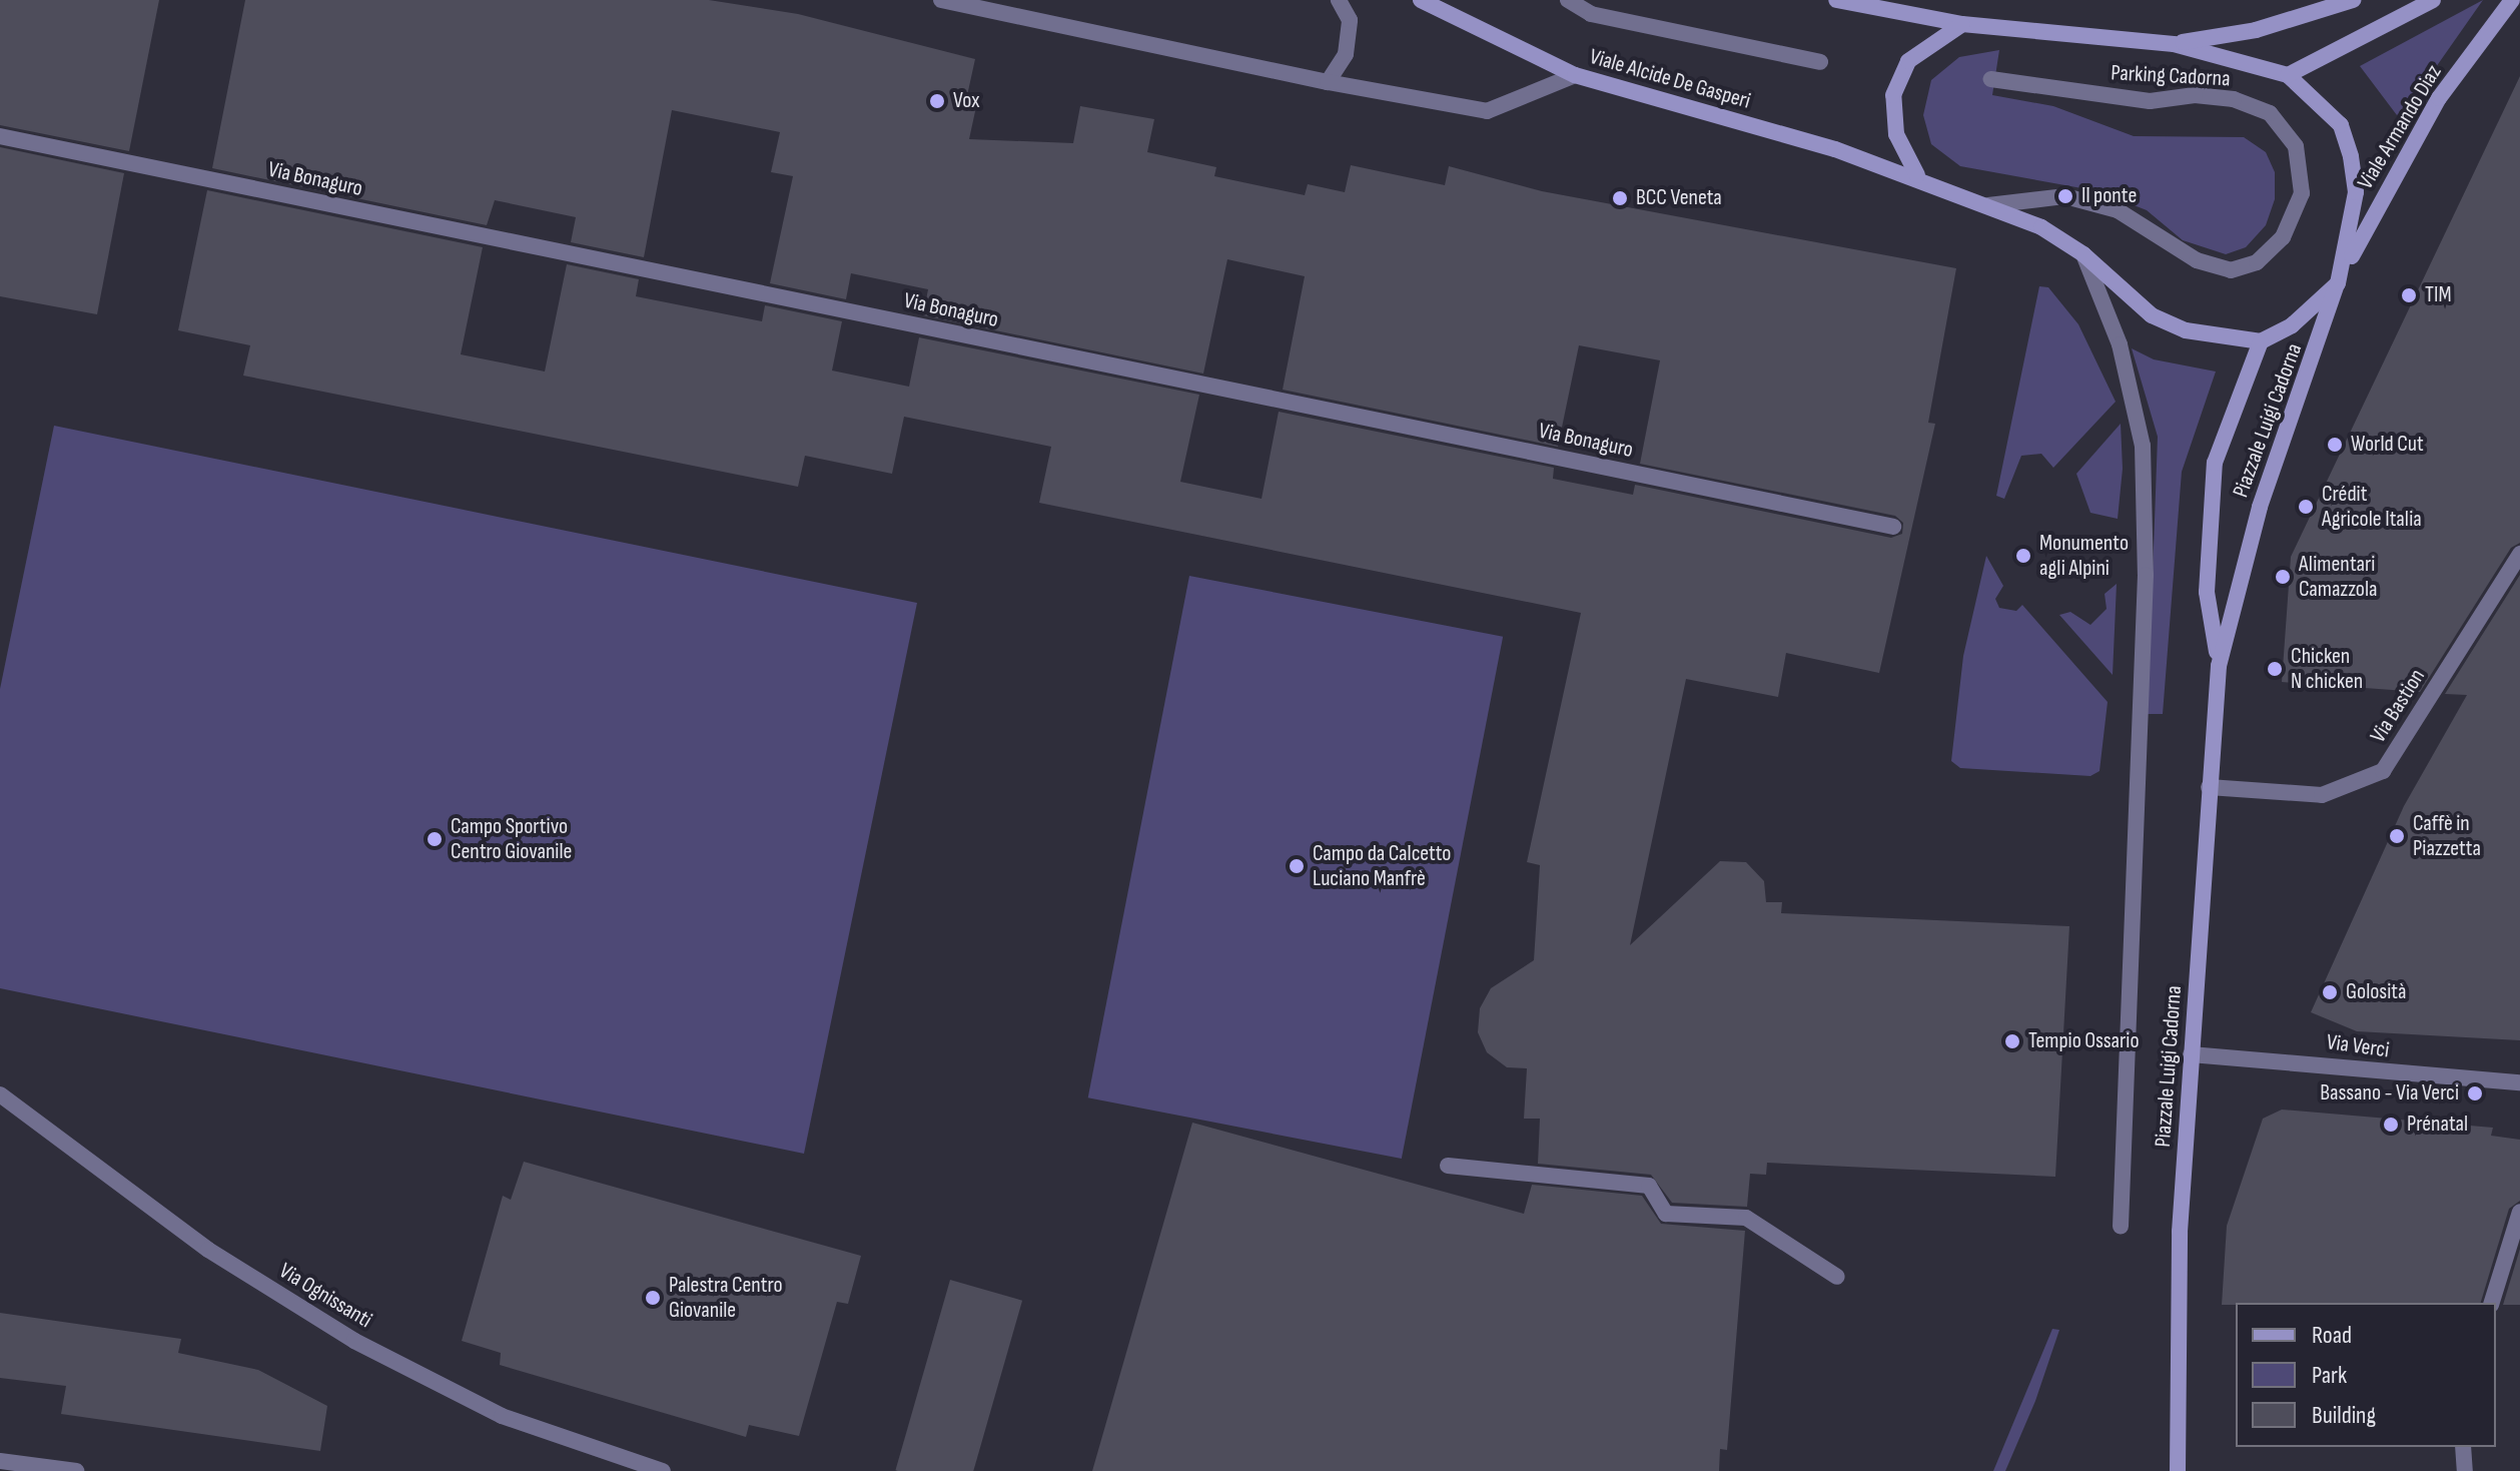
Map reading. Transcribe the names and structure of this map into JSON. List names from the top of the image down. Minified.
{"streets":{"main road":["Viale Alcide De Gasperi","Viale Armando Diaz","Piazzale Luigi Cadorna"],"street":["Parking Cadorna","Via Bonaguro","Via Bastion","Via Verci","Via Ognissanti"]},"crossings":[["Parking Cadorna","Piazzale Luigi Cadorna"],["Viale Alcide De Gasperi","Piazzale Luigi Cadorna"],["Viale Armando Diaz","Piazzale Luigi Cadorna"],["Piazzale Luigi Cadorna","Via Bastion"],["Piazzale Luigi Cadorna","Via Verci"]],"places":["Vox","Il ponte","BCC Veneta","TIM","World Cut","Crédit Agricole Italia","Monumento agli Alpini","Alimentari Camazzola","Chicken N chicken","Caffè in Piazzetta","Campo Sportivo Centro Giovanile","Campo da Calcetto Luciano Manfrè","Golosità","Tempio Ossario","Bassano - Via Verci","Prénatal","Palestra Centro Giovanile"],"legend":["Road","Park","Building"]}
